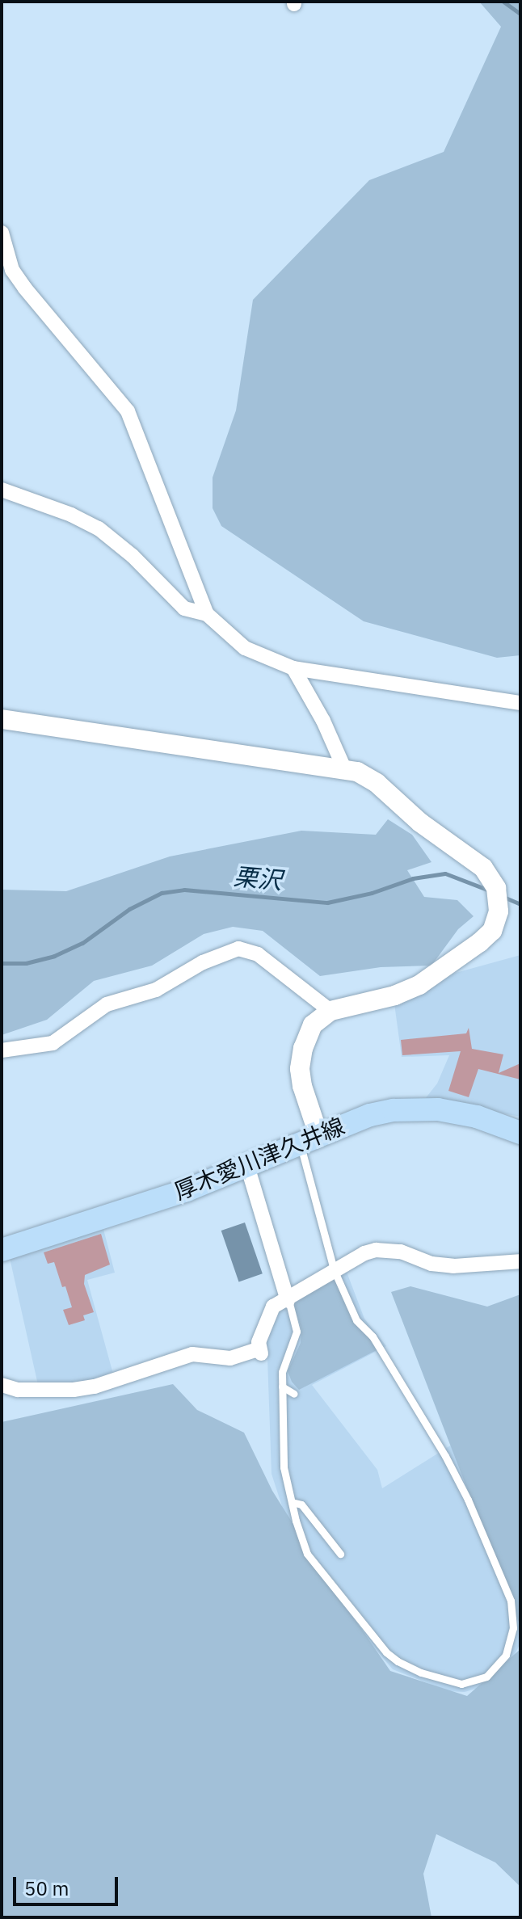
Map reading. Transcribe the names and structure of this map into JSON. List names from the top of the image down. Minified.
{"streets":{"main road":["厚木愛川津久井線"]},"water":["栗沢"],"scale_bar":"50 m"}
